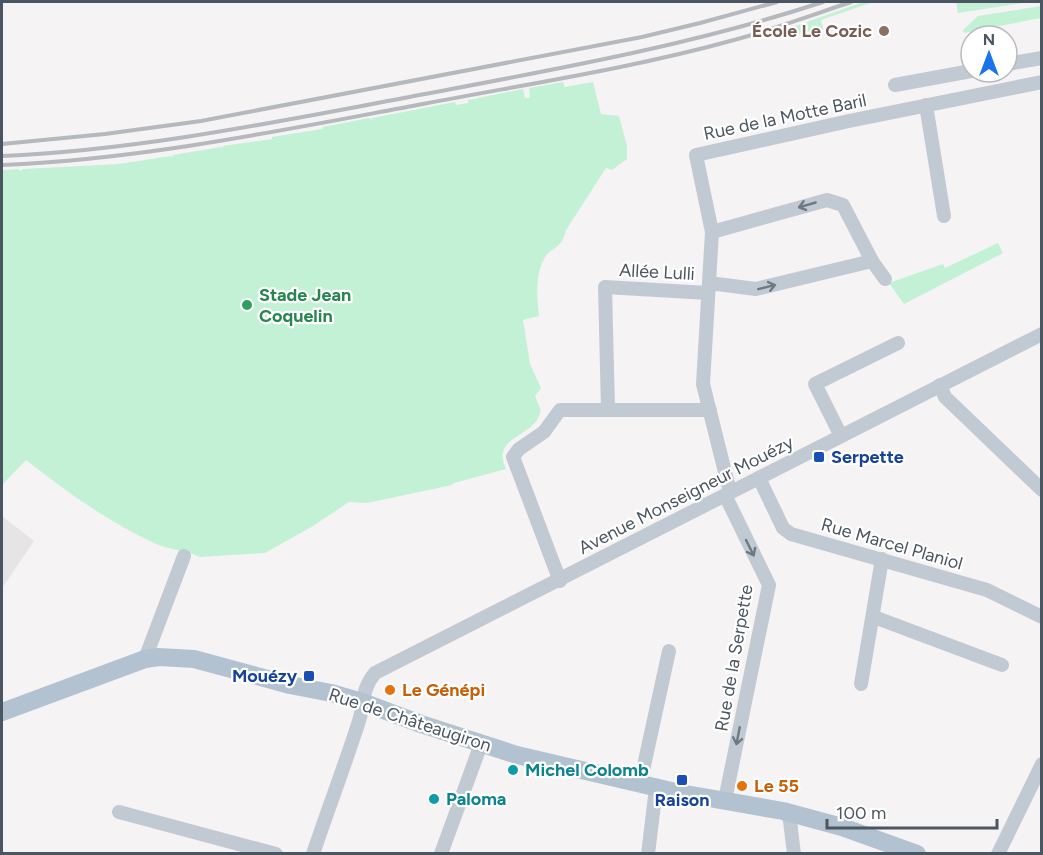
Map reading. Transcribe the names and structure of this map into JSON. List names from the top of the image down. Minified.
{"streets":{"main road":["Rue de Châteaugiron"],"street":["Rue de la Motte Baril","Allée Lulli","Avenue Monseigneur Mouézy","Rue Marcel Planiol","Rue de la Serpette"]},"crossings":[["Rue de la Motte Baril","Allée Lulli"],["Rue de la Motte Baril","Avenue Monseigneur Mouézy"],["Rue de la Motte Baril","Rue de la Serpette"],["Avenue Monseigneur Mouézy","Rue Marcel Planiol"],["Avenue Monseigneur Mouézy","Rue de la Serpette"],["Avenue Monseigneur Mouézy","Rue de Châteaugiron"],["Rue de la Serpette","Rue de Châteaugiron"]],"one_way":["Allée Lulli"],"places":{"other":["École Le Cozic","Stade Jean Coquelin","Le Génépi","Michel Colomb","Le 55","Paloma"],"transit":["Serpette","Mouézy","Raison"]},"scale_bar":"100 m","north":"top"}
